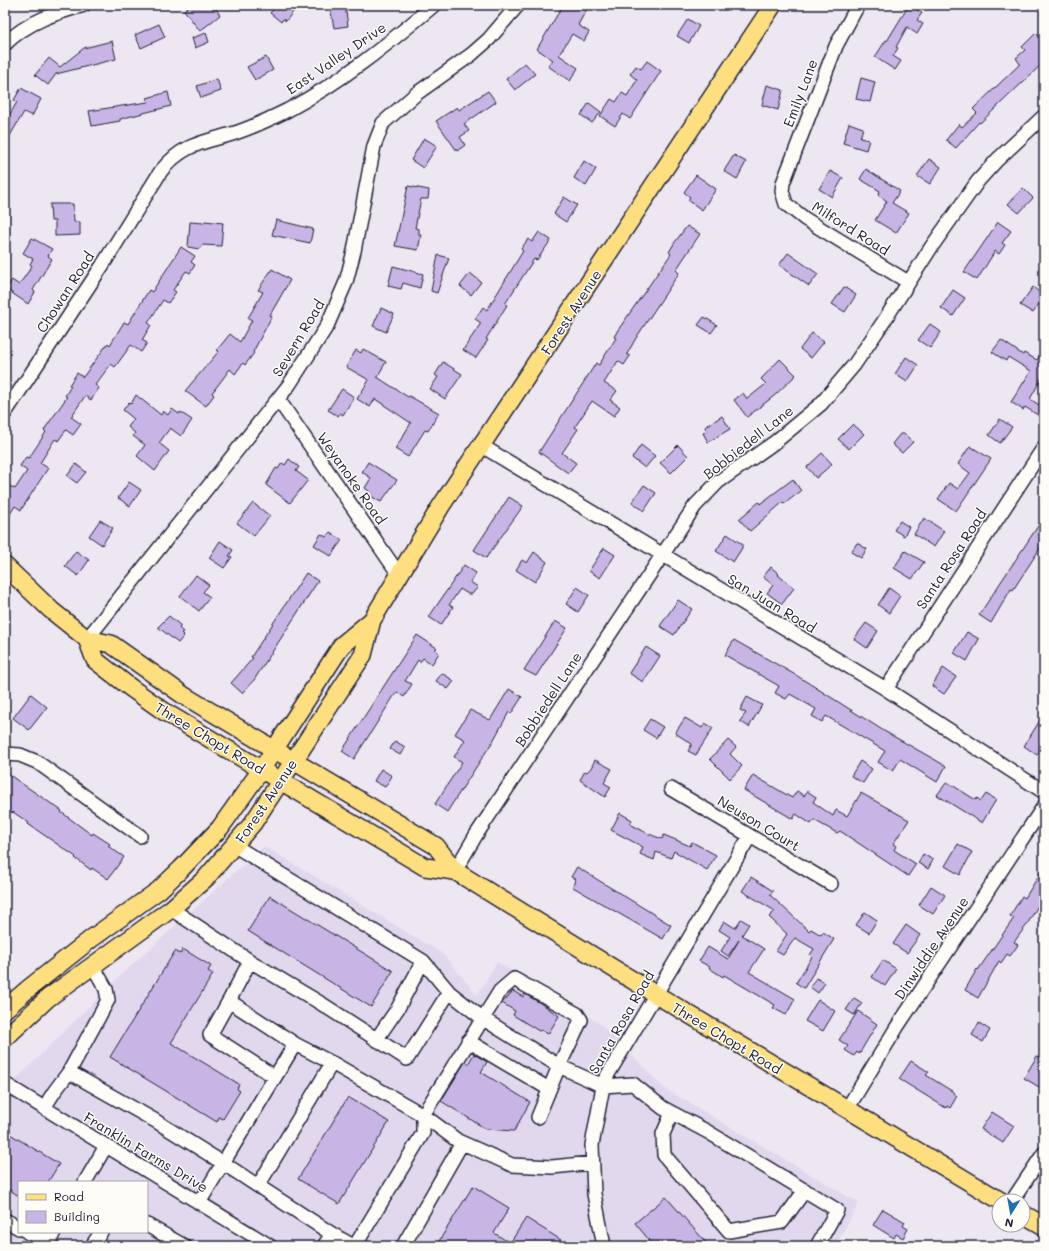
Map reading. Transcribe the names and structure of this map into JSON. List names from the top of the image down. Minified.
{"streets":{"main road":["Forest Avenue","Three Chopt Road"],"street":["East Valley Drive","Emily Lane","Milford Road","Chowan Road","Severn Road","Bobbiedell Lane","Weyanoke Road","Santa Rosa Road","San Juan Road","Neuson Court","Dinwiddie Avenue","Franklin Farms Drive"]},"crossings":[["East Valley Drive","Chowan Road"],["Emily Lane","Milford Road"],["Milford Road","Bobbiedell Lane"],["Forest Avenue","Weyanoke Road"],["Forest Avenue","San Juan Road"],["Forest Avenue","Three Chopt Road"],["Severn Road","Weyanoke Road"],["Severn Road","Three Chopt Road"],["Bobbiedell Lane","San Juan Road"],["Bobbiedell Lane","Three Chopt Road"],["Santa Rosa Road","San Juan Road"],["Santa Rosa Road","Three Chopt Road"],["Santa Rosa Road","Neuson Court"],["Three Chopt Road","Dinwiddie Avenue"]],"legend":["Road","Building"],"north":"bottom"}
